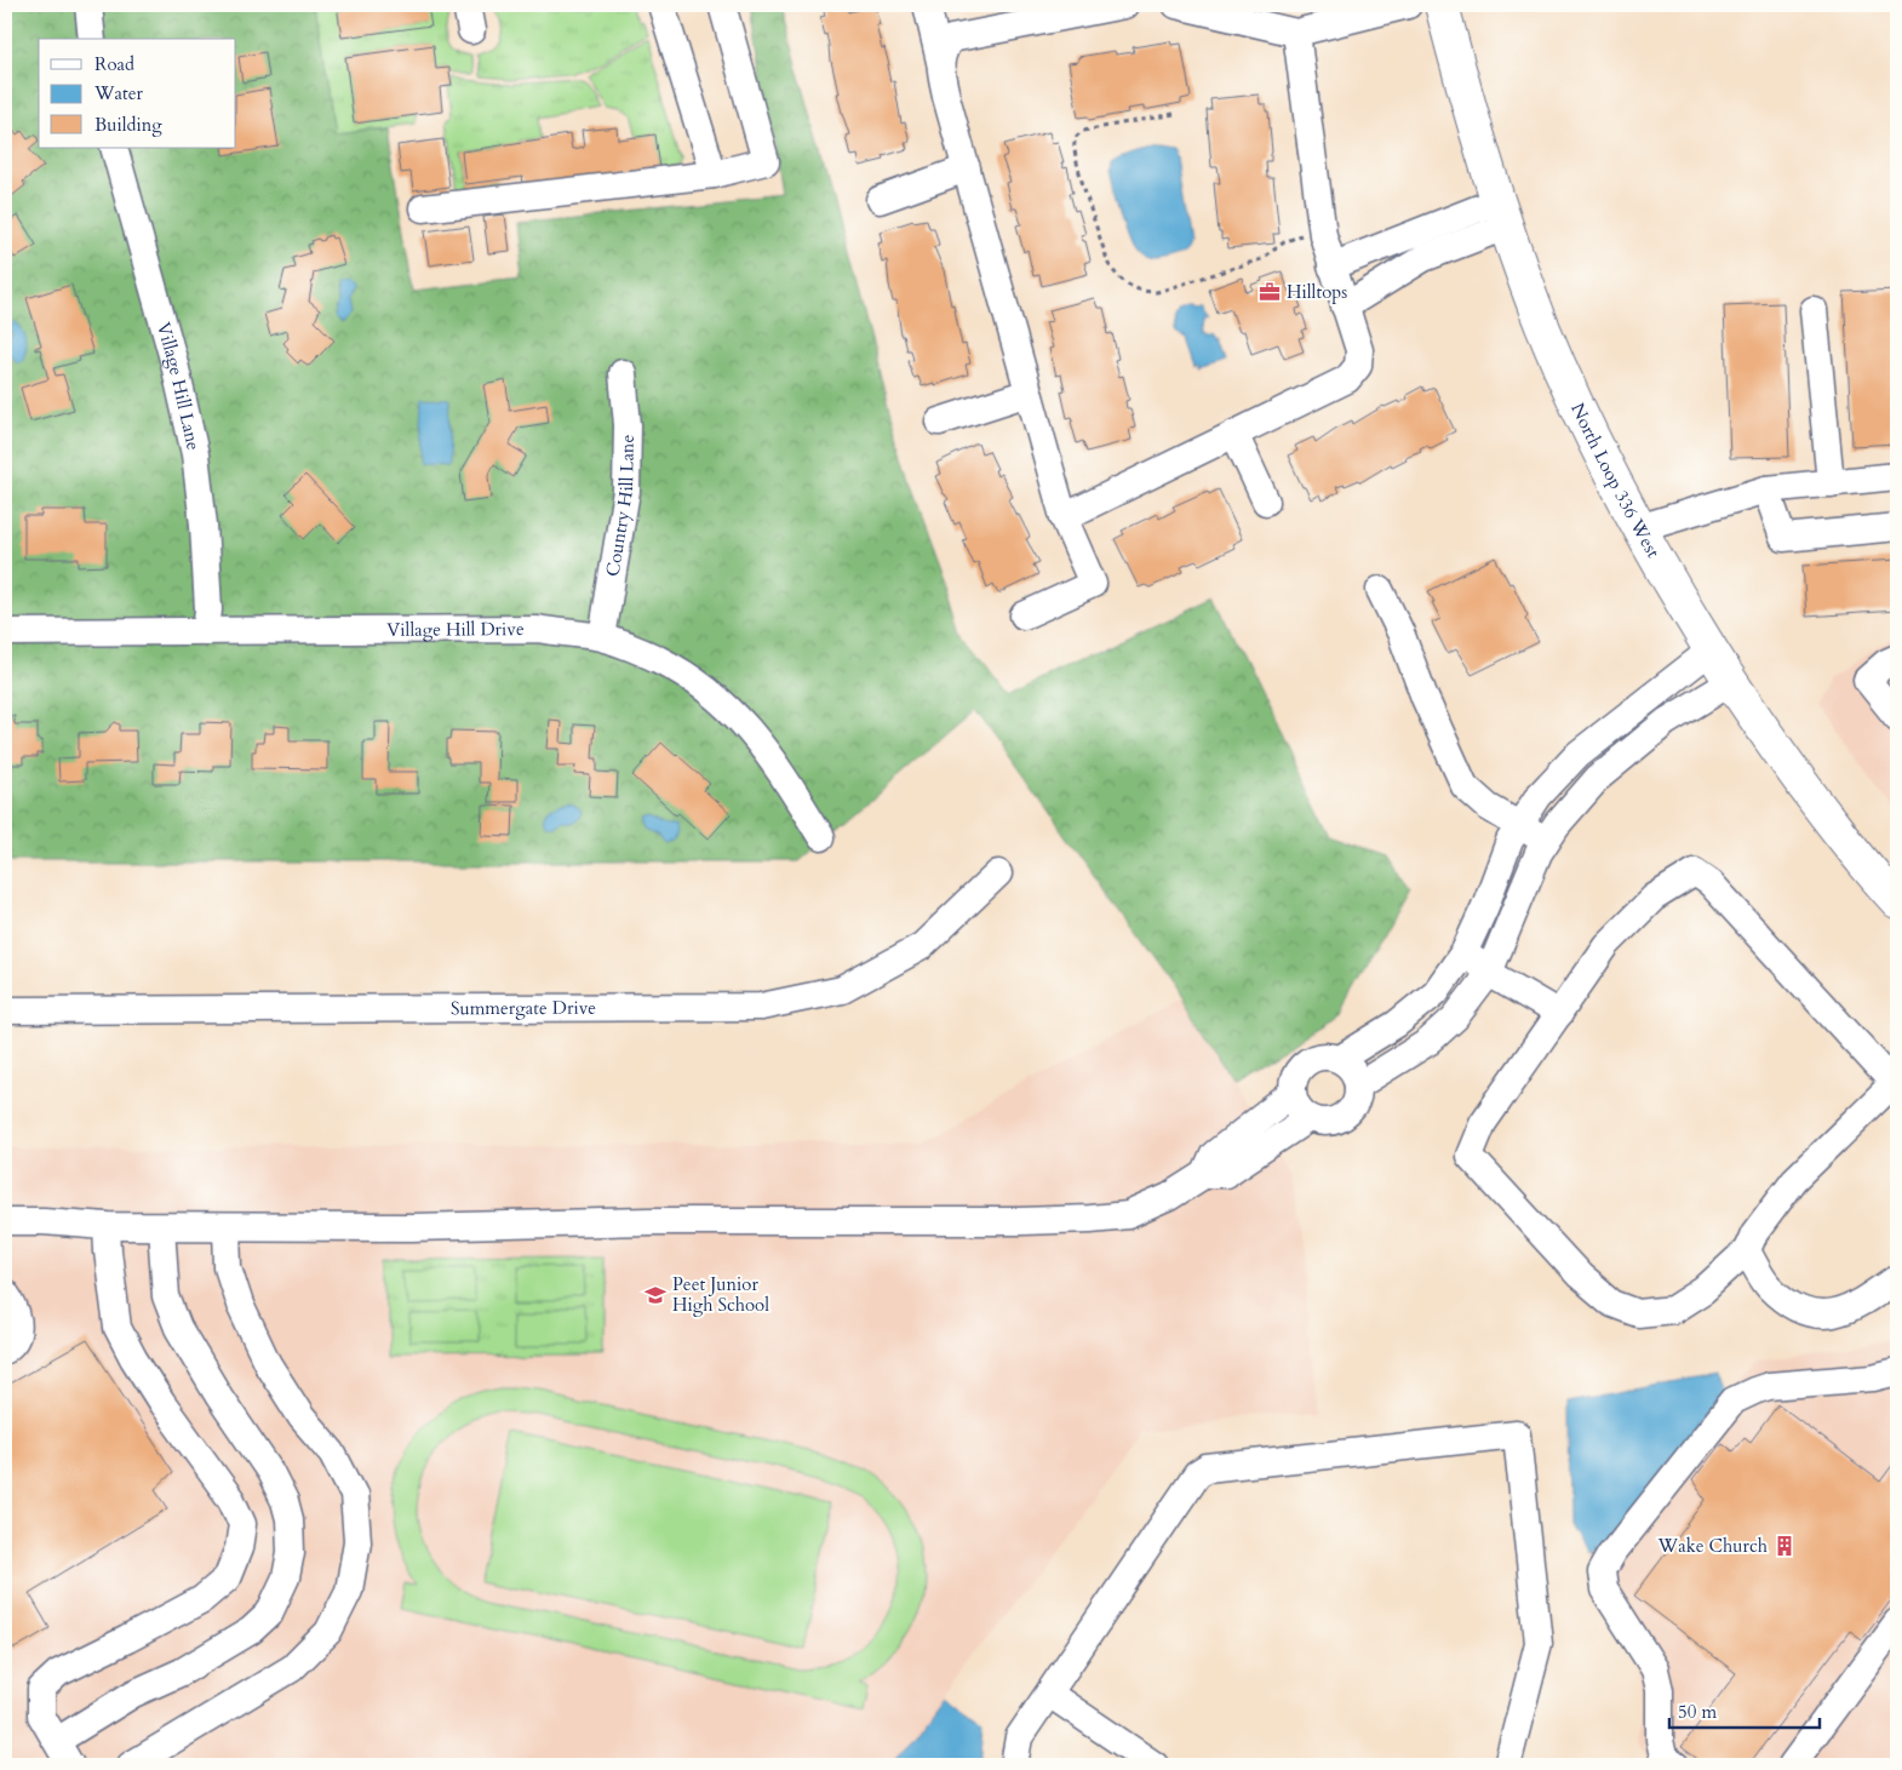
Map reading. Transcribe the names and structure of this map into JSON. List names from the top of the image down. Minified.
{"streets":{"main road":["North Loop 336 West"],"street":["Village Hill Lane","Country Hill Lane","Village Hill Drive","Summergate Drive"]},"crossings":[["Village Hill Lane","Village Hill Drive"],["Country Hill Lane","Village Hill Drive"]],"places":{"office":["Hilltops"],"school or university":["Peet Junior High School"],"building":["Wake Church"]},"legend":["Road","Water","Building"],"scale_bar":"50 m"}
